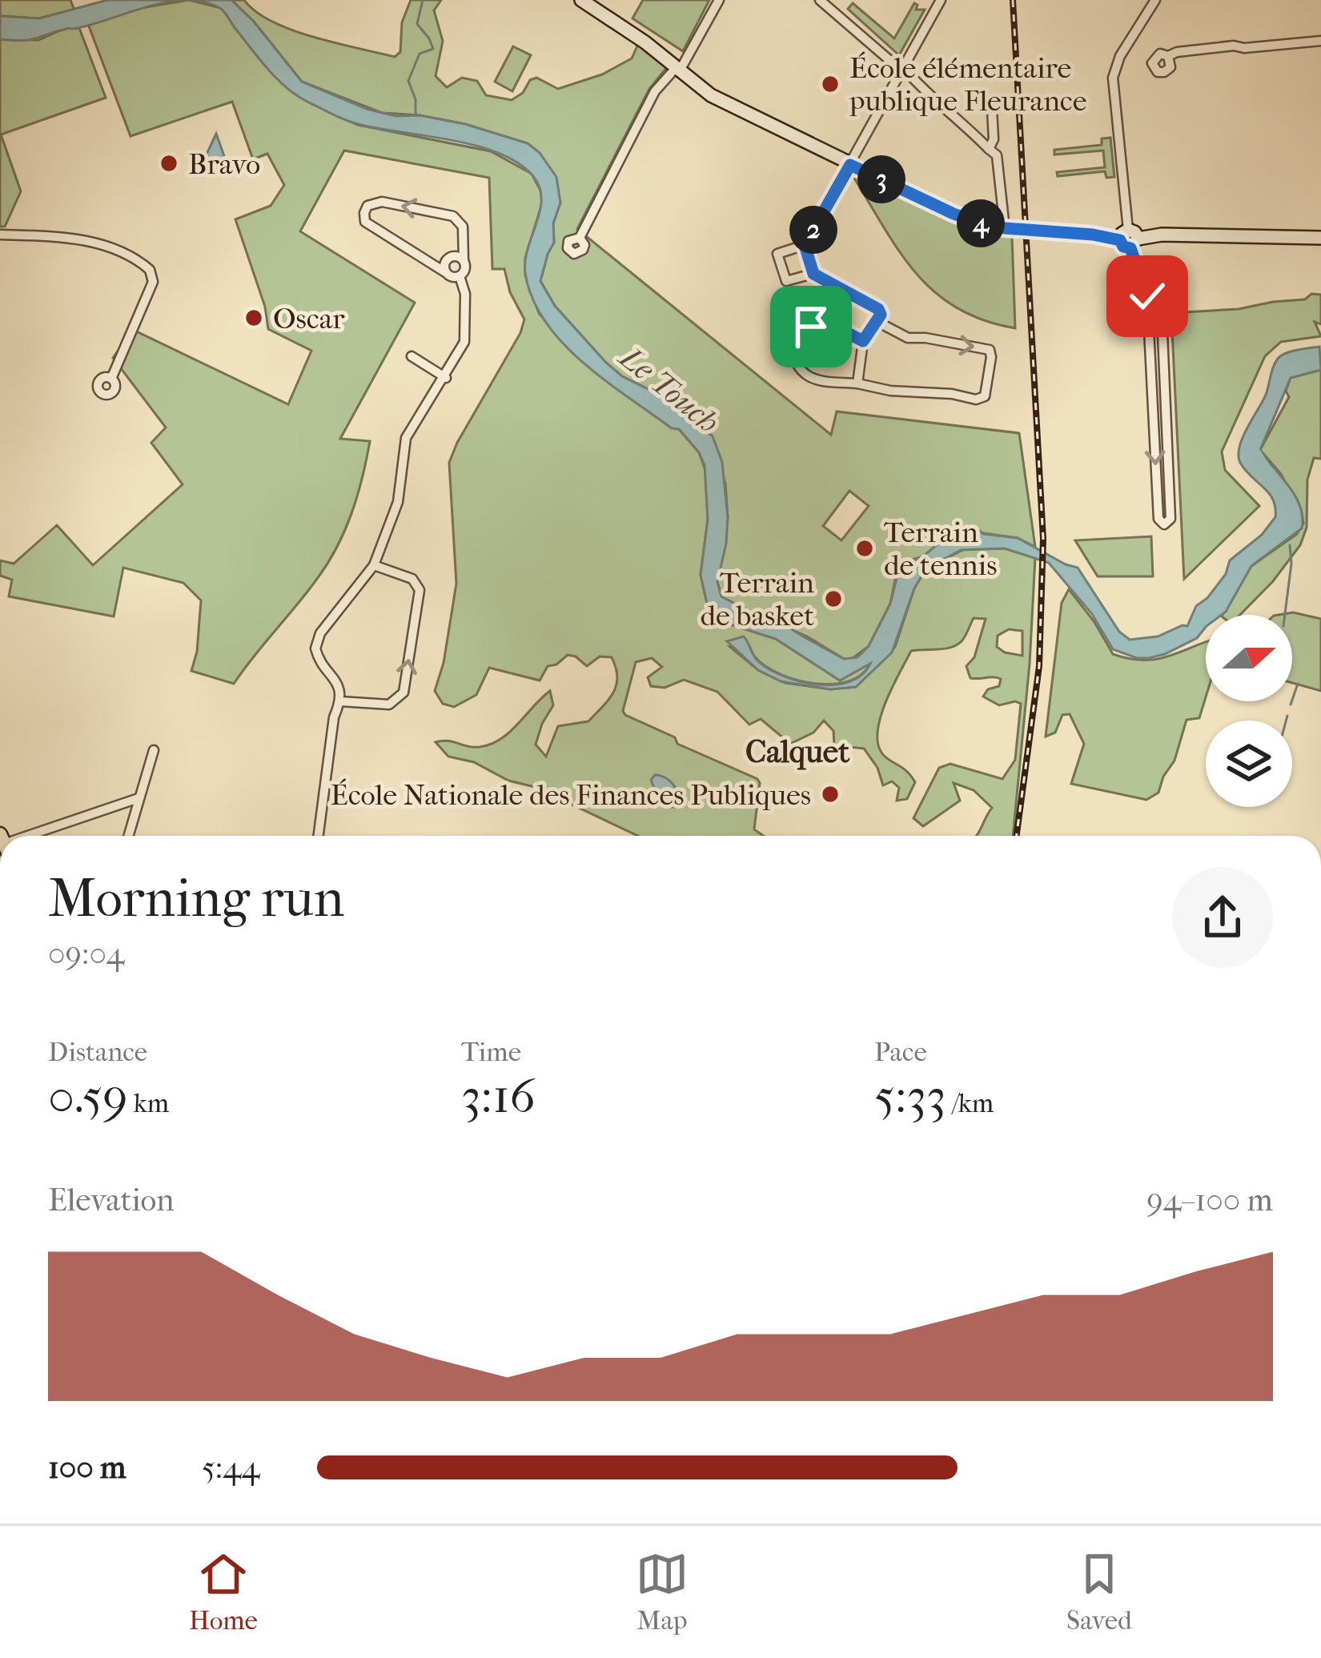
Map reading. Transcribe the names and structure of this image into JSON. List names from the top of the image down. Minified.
{"districts":["Calquet"],"water":["Le Touch"],"places":["École élémentaire publique Fleurance","Bravo","Oscar","Terrain de tennis","Terrain de basket","École Nationale des Finances Publiques"],"north":"right","page":{"pins":["3","4","2"],"heading":["Morning run","09:04"],"stats":[["Distance","0.59 km"],["Time","3:16"],["Pace","5:33 /km"]],"chart":["Elevation","94–100 m"],"list":[{"name":"100 m","note":"5:44"}],"tabs":["Home","Map","Saved"]}}
